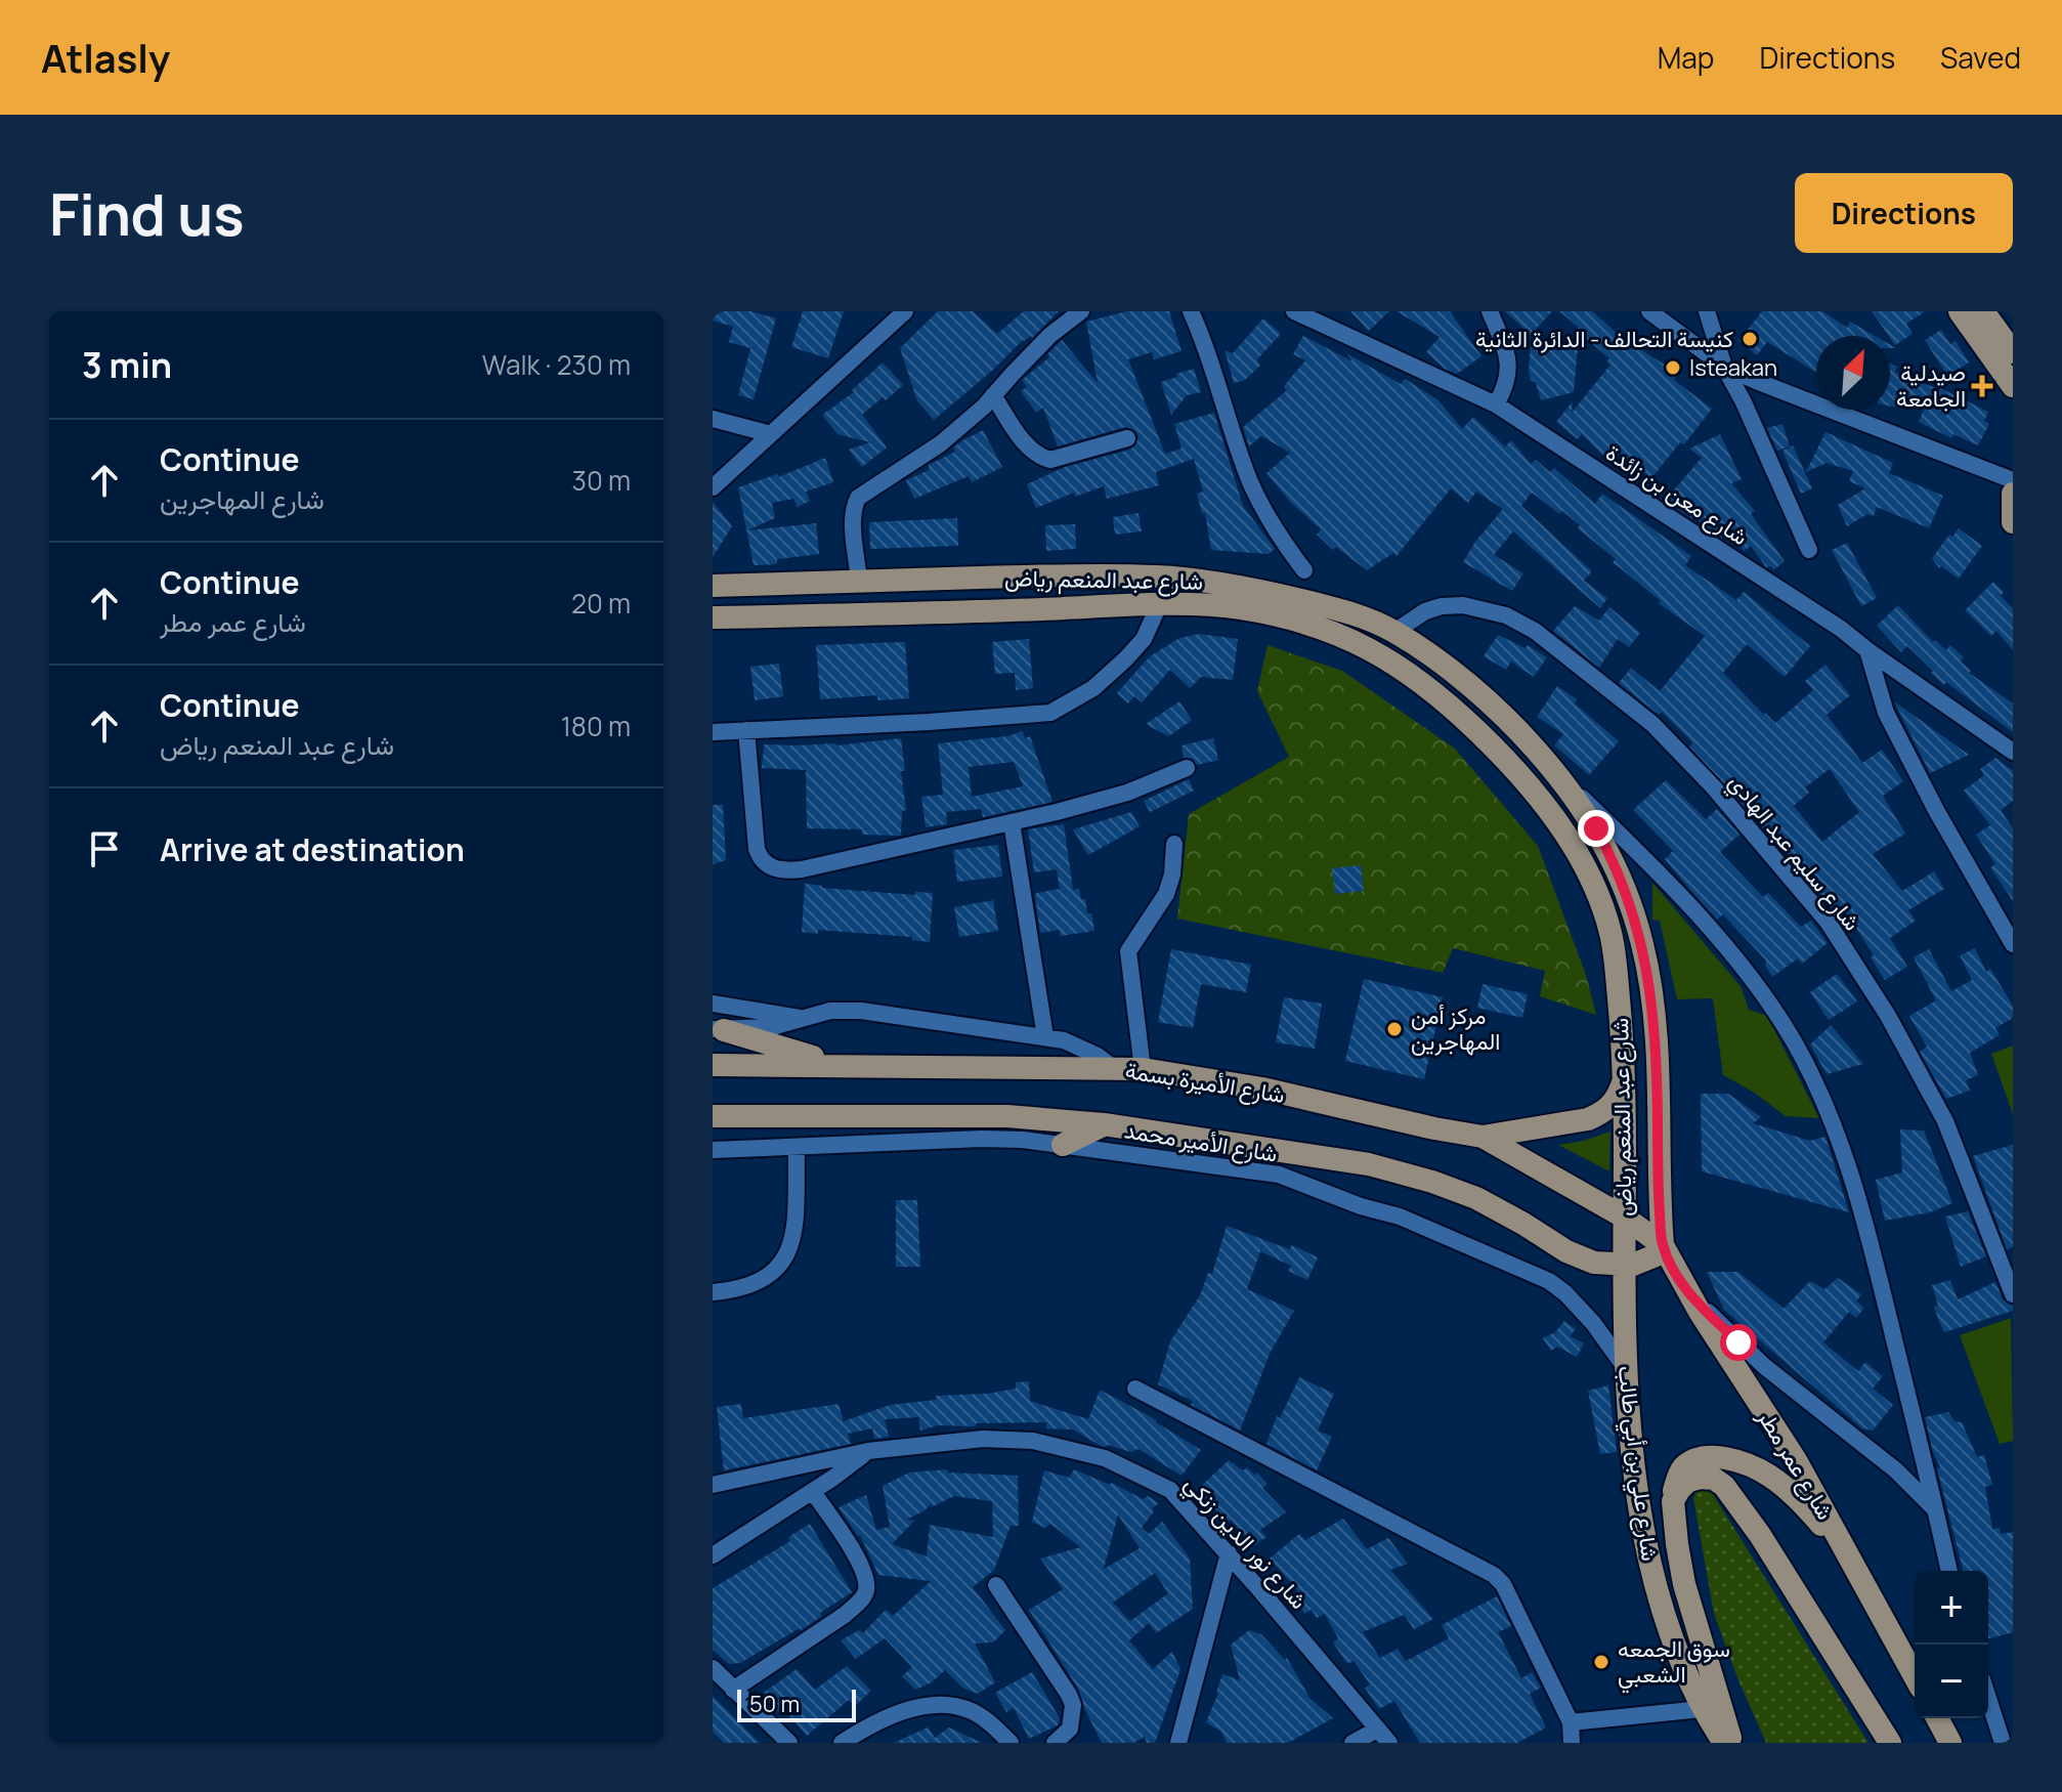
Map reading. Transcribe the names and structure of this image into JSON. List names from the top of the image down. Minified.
{"streets":{"main road":["شارع عبد المنعم رياض","شارع الأميرة بسمة","شارع علي بن أبي طالب","شارع عمر مطر"],"street":["شارع معن بن زائدة","شارع سليم عبد الهادي","شارع الأمير محمد","شارع نور الدين زنكي"]},"crossings":[["شارع عبد المنعم رياض","شارع سليم عبد الهادي"],["شارع عبد المنعم رياض","شارع الأميرة بسمة"],["شارع عبد المنعم رياض","شارع علي بن أبي طالب"],["شارع عبد المنعم رياض","شارع عمر مطر"],["شارع الأميرة بسمة","شارع عمر مطر"],["شارع الأمير محمد","شارع علي بن أبي طالب"]],"places":{"other":["كنيسة التحالف - الدائرة الثانية","Isteakan","مركز أمن المهاجرين","سوق الجمعه الشعبي"],"health":["صيدلية الجامعة"]},"scale_bar":"50 m","north":"top right","page":{"header":"Atlasly","nav":["Map","Directions","Saved"],"buttons":"Directions","title":"Find us","heading":["3 min","Walk · 230 m"],"list":[["Continue","شارع المهاجرين","30 m"],["Continue","شارع عمر مطر","20 m"],["Continue","شارع عبد المنعم رياض","180 m"],"Arrive at destination"],"map_buttons":["+","−"],"scale":"50 m"}}
